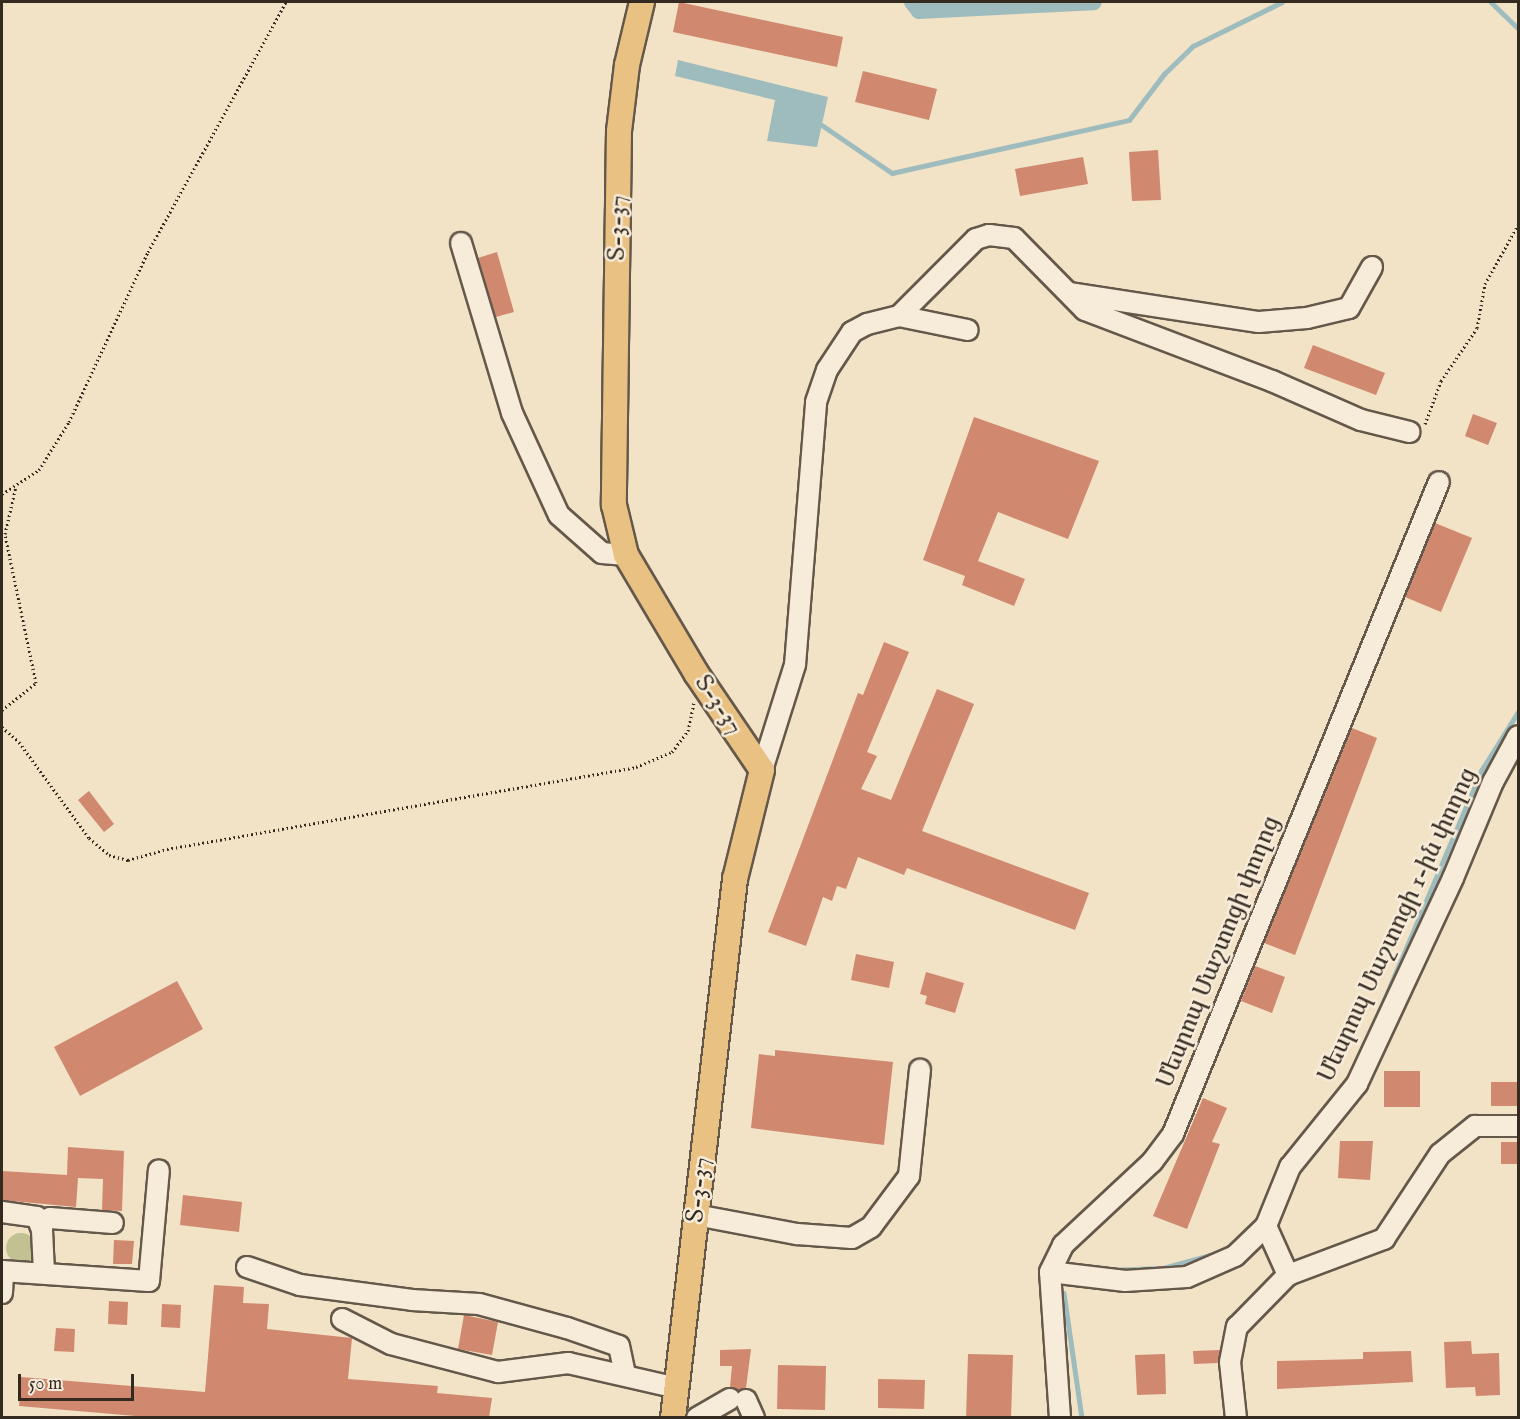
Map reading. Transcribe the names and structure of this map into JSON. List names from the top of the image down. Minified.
{"streets":{"main road":["Տ-3-37"],"street":["Մեսրոպ Մաշտոցի 1-ին փողոց","Մեսրոպ Մաշտոցի փողոց"]},"scale_bar":"50 m"}
